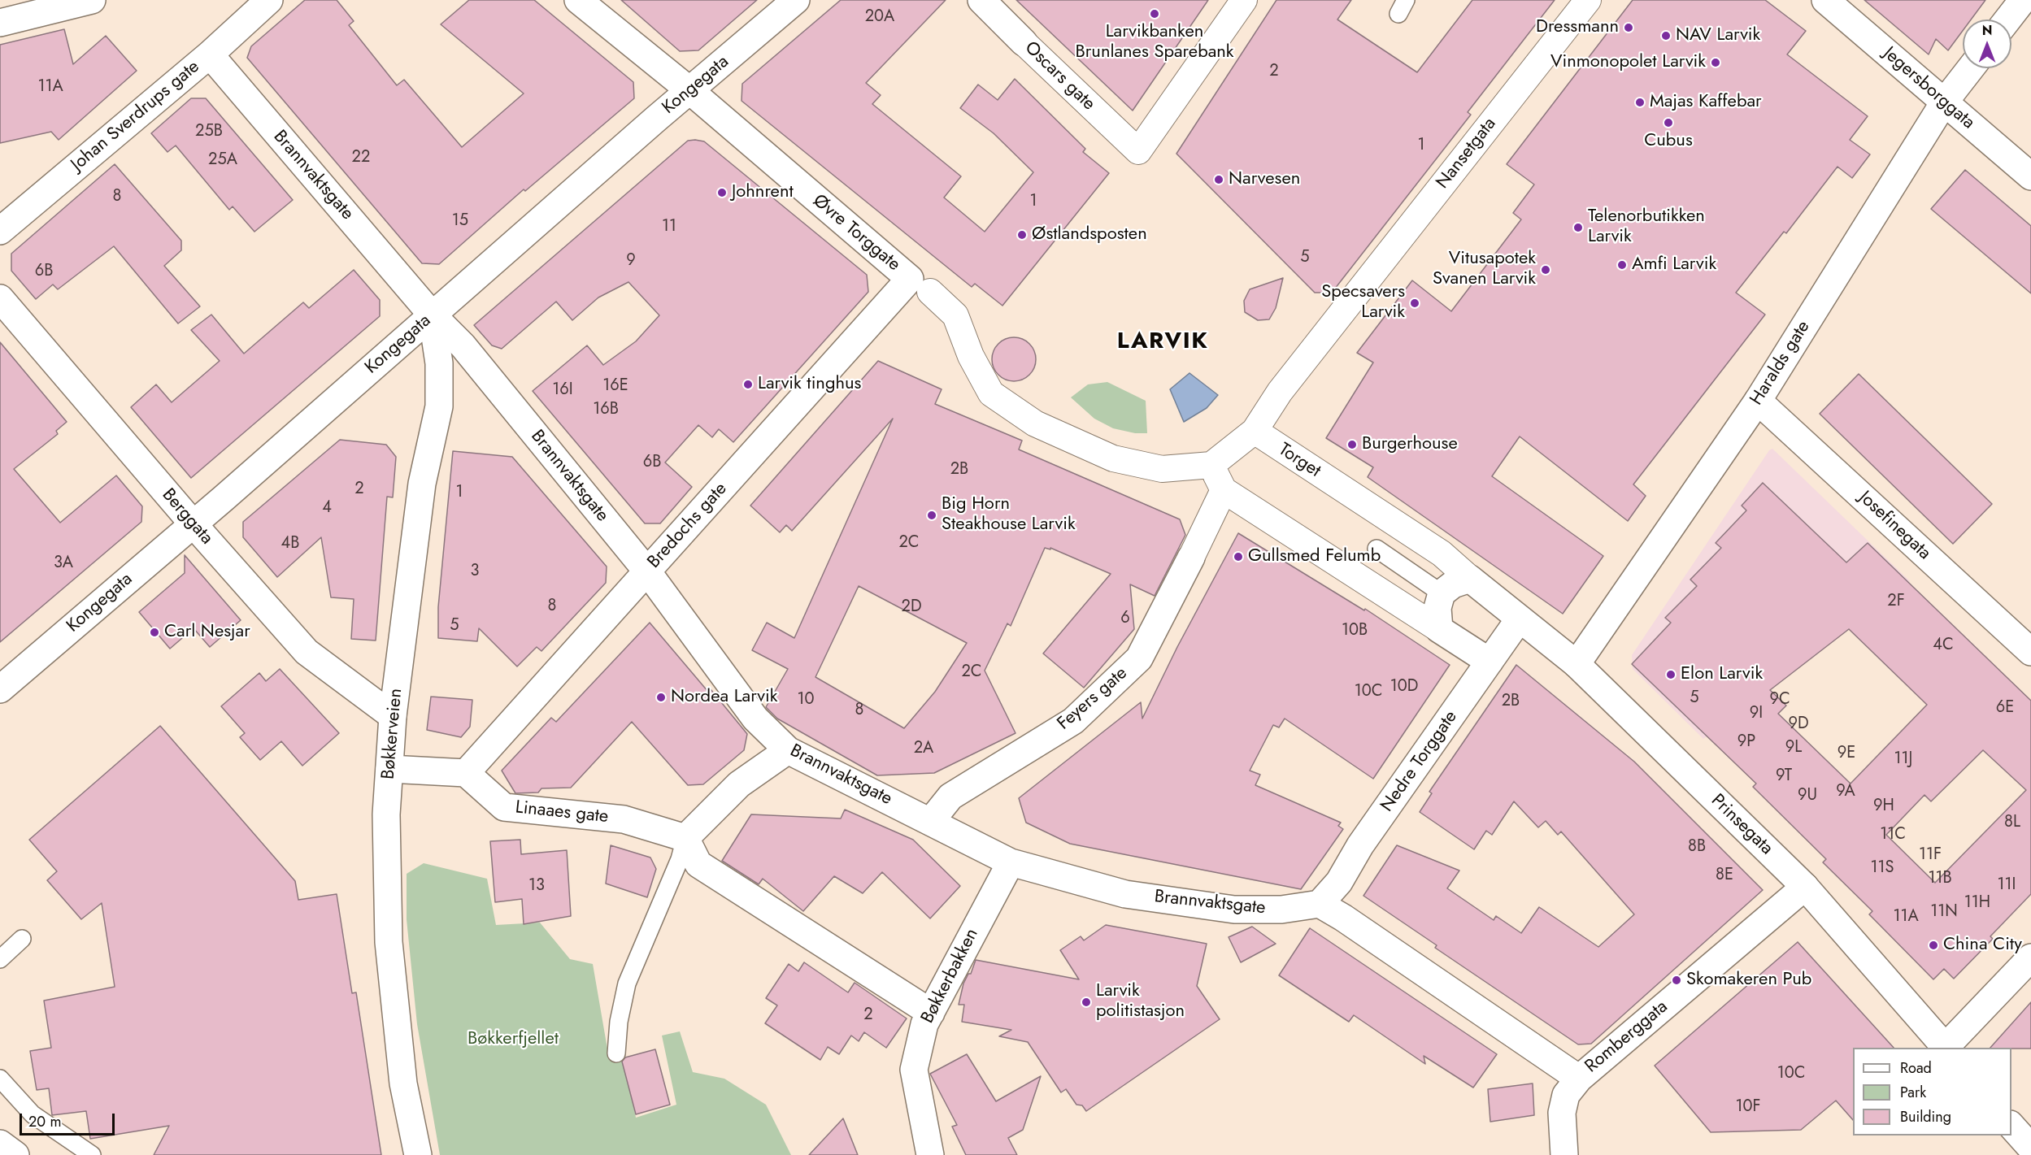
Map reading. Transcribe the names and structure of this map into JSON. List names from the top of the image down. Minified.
{"streets":{"street":["Oscars gate","Kongegata","Jegersborggata","Johan Sverdrups gate","Nansetgata","Brannvaktsgate","Øvre Torggate","Haralds gate","Torget","Berggata","Bredochs gate","Josefinegata","Feyers gate","Bøkkerveien","Nedre Torggate","Linaaes gate","Prinsegata","Bøkkerbakken","Romberggata"]},"crossings":[["Kongegata","Brannvaktsgate"],["Kongegata","Øvre Torggate"],["Kongegata","Berggata"],["Kongegata","Bøkkerveien"],["Jegersborggata","Haralds gate"],["Johan Sverdrups gate","Brannvaktsgate"],["Nansetgata","Torget"],["Brannvaktsgate","Bredochs gate"],["Brannvaktsgate","Feyers gate"],["Brannvaktsgate","Bøkkerveien"],["Brannvaktsgate","Nedre Torggate"],["Brannvaktsgate","Bøkkerbakken"],["Øvre Torggate","Bredochs gate"],["Haralds gate","Josefinegata"],["Haralds gate","Prinsegata"],["Torget","Nedre Torggate"],["Torget","Prinsegata"],["Berggata","Bøkkerveien"],["Bredochs gate","Linaaes gate"],["Nedre Torggate","Prinsegata"],["Prinsegata","Romberggata"]],"districts":["LARVIK"],"parks":["Bøkkerfjellet"],"places":["Larvikbanken Brunlanes Sparebank","Dressmann","NAV Larvik","Vinmonopolet Larvik","Majas Kaffebar","Cubus","Narvesen","Johnrent","Telenorbutikken Larvik","Østlandsposten","Amfi Larvik","Vitusapotek Svanen Larvik","Specsavers Larvik","Larvik tinghus","Burgerhouse","Big Horn Steakhouse Larvik","Gullsmed Felumb","Carl Nesjar","Elon Larvik","Nordea Larvik","China City","Skomakeren Pub","Larvik politistasjon"],"house_numbers":["20A","2","11A","25B","1","22","25A","8","1","15","11","5","9","6B","16E","16I","16B","6B","2B","2","1","4","2C","4B","3A","3","2F","8","2D","6","5","10B","4C","2C","10D","10C","5","10","9C","2B","6E","8","9I","9D","9P","9L","2A","9E","11J","9T","9A","9U","9H","8L","11C","8B","11F","11S","8E","11B","11I","13","11H","11N","11A","2","10C","10F"],"legend":["Road","Park","Building"],"scale_bar":"20 m","north":"top"}
